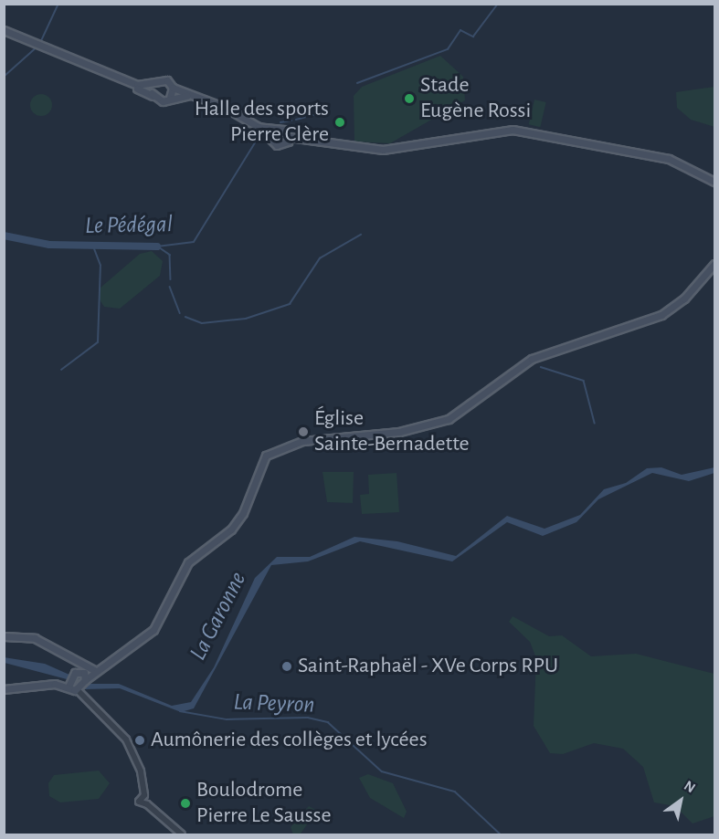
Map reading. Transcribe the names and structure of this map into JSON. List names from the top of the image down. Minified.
{"water":["Le Pédégal","La Garonne","La Peyron"],"places":["Stade Eugène Rossi","Halle des sports Pierre Clère","Église Sainte-Bernadette","Saint-Raphaël - XVe Corps RPU","Aumônerie des collèges et lycées","Boulodrome Pierre Le Sausse"],"north":"top right"}
